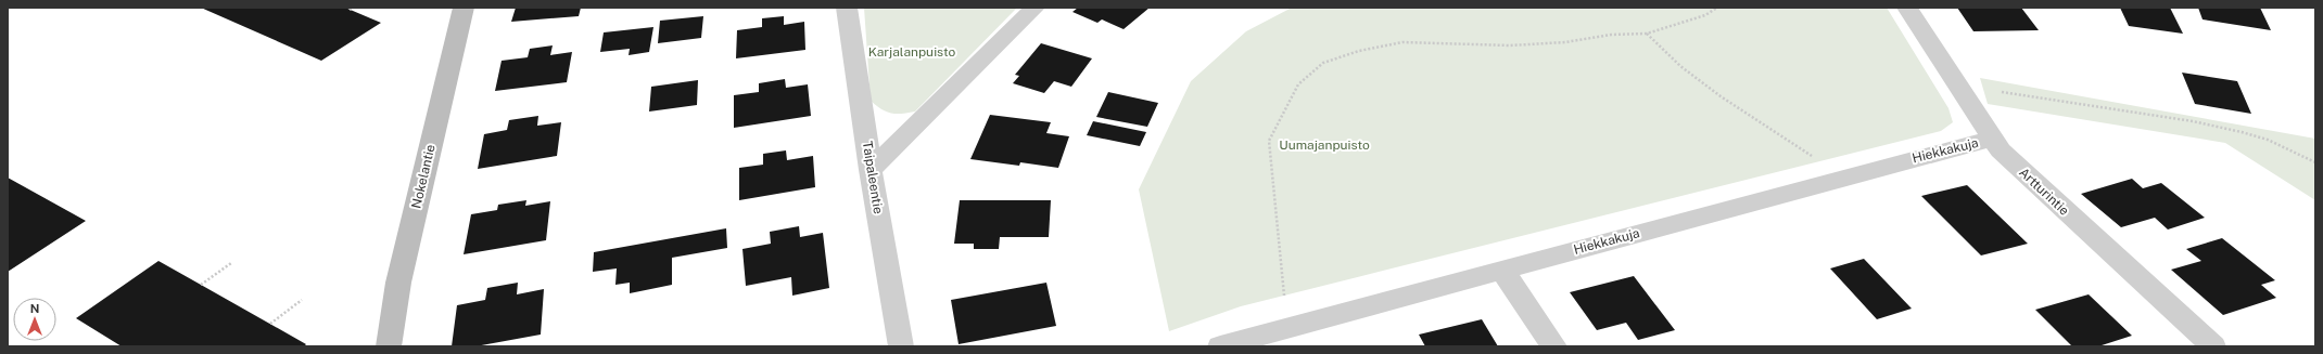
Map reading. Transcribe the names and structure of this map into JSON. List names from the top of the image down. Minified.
{"streets":{"street":["Hiekkakuja","Nokelantie","Taipaleentie","Artturintie"]},"crossings":[["Hiekkakuja","Artturintie"]],"parks":["Karjalanpuisto","Uumajanpuisto"],"north":"top"}
